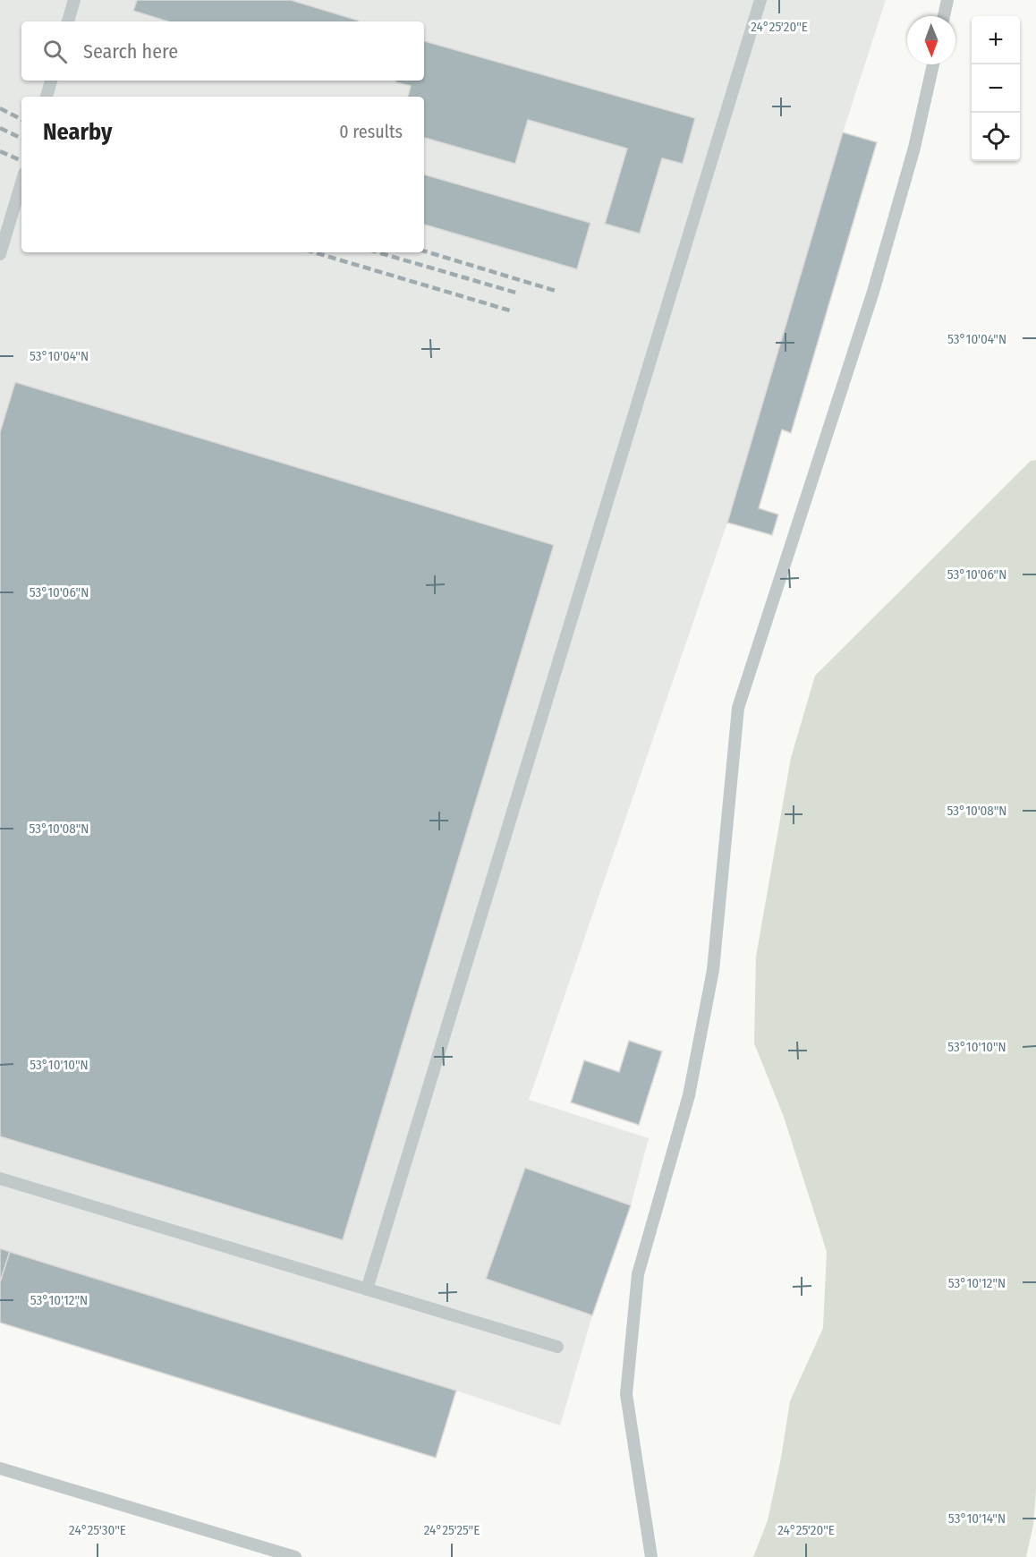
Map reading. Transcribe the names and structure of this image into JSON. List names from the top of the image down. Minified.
{"north":"bottom","page":{"map_buttons":["+","−"],"search":"Search here","heading":["Nearby","0 results"]},"coordinates":["24°25'20\"E","53°10'04\"N","53°10'06\"N","53°10'08\"N","53°10'10\"N","53°10'12\"N","53°10'14\"N","24°25'30\"E","24°25'25\"E"]}
